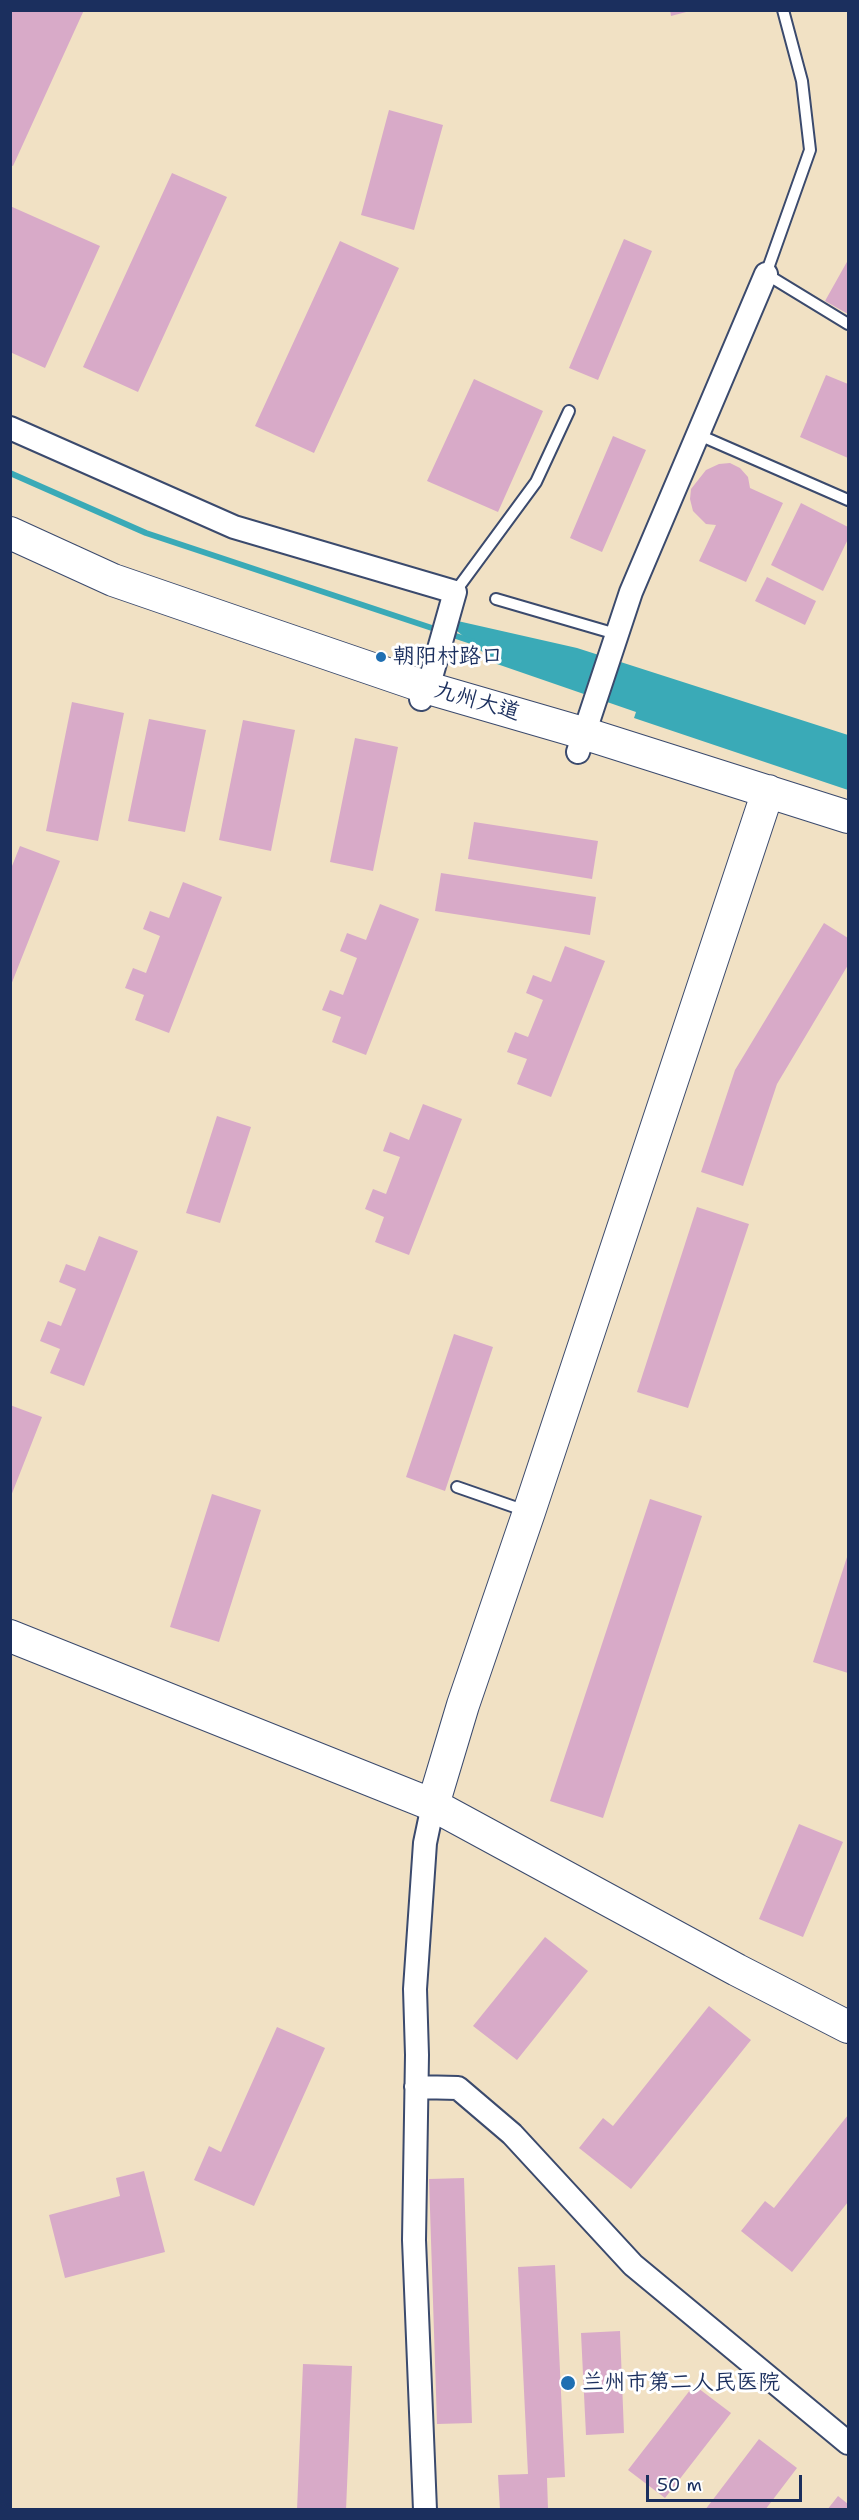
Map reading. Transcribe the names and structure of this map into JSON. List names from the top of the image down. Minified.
{"streets":{"street":["九州大道"]},"places":["朝阳村路口","兰州市第二人民医院"],"scale_bar":"50 m"}
